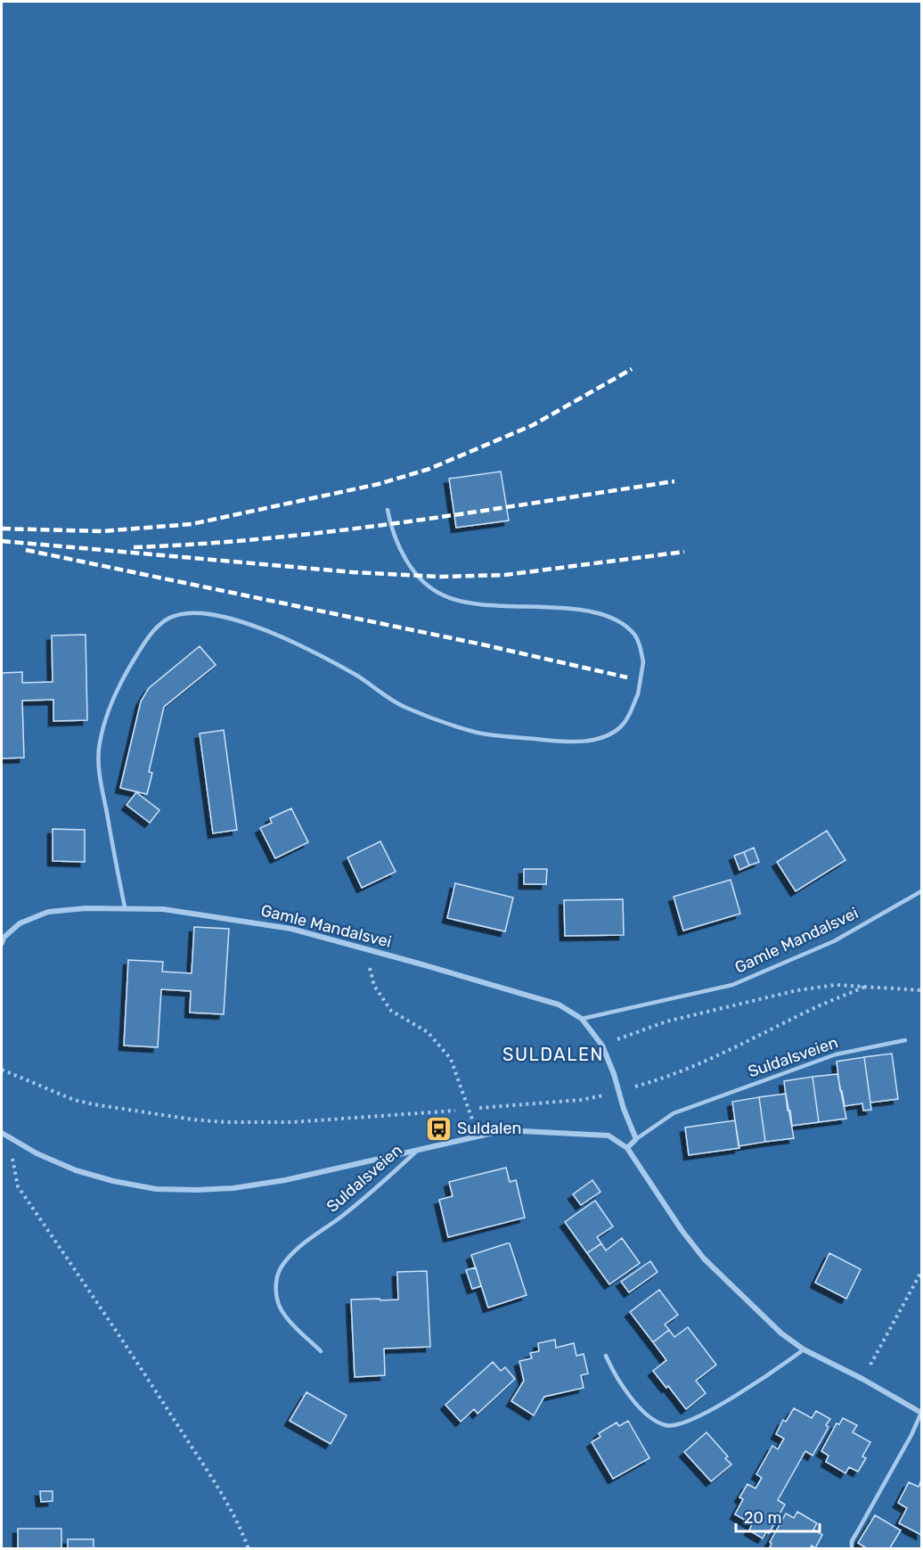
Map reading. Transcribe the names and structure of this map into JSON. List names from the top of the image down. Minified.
{"streets":{"street":["Gamle Mandalsvei","Suldalsveien"]},"crossings":[["Gamle Mandalsvei","Suldalsveien"]],"districts":["SULDALEN"],"places":{"bus stop":["Suldalen"]},"scale_bar":"20 m"}
